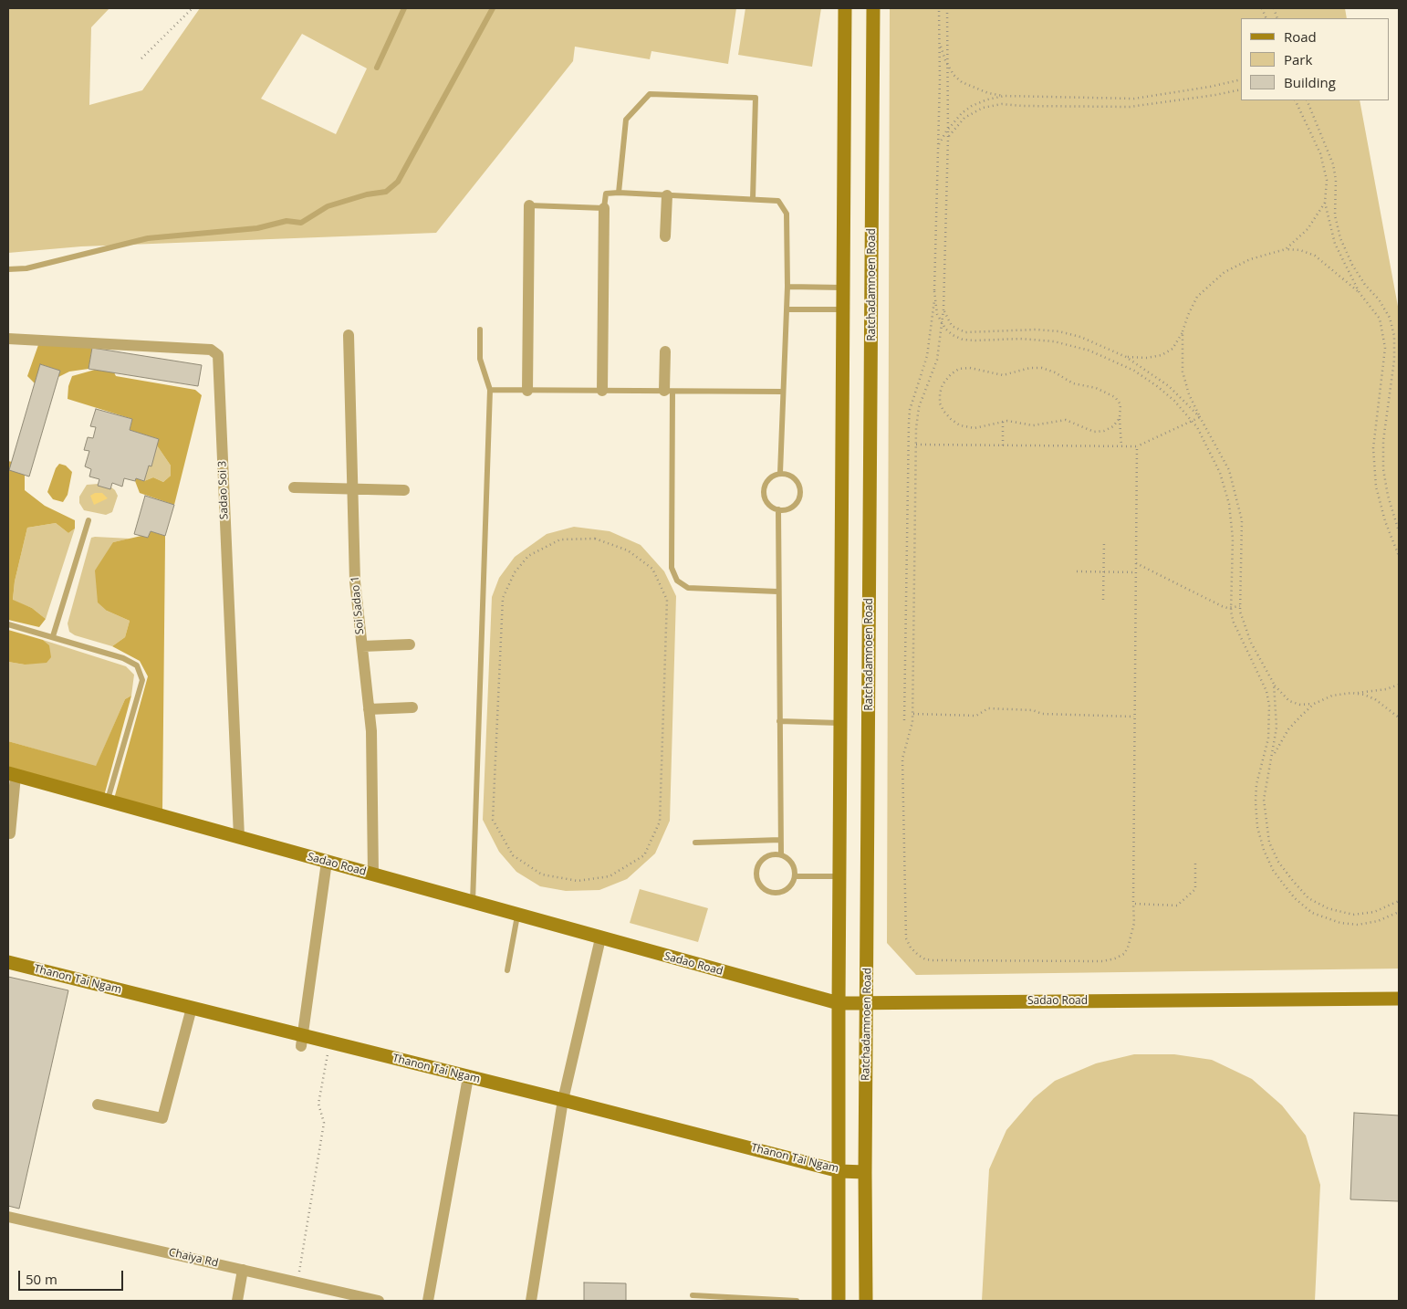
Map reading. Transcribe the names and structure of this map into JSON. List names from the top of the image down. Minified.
{"streets":{"street":["Ratchadamnoen Road","Sadao Soi 3","Soi Sadao 1","Sadao Road","Thanon Tai Ngam","Chaiya Rd"]},"crossings":[["Ratchadamnoen Road","Sadao Road"],["Ratchadamnoen Road","Thanon Tai Ngam"],["Sadao Soi 3","Sadao Road"],["Soi Sadao 1","Sadao Road"]],"legend":["Road","Park","Building"],"scale_bar":"50 m"}
